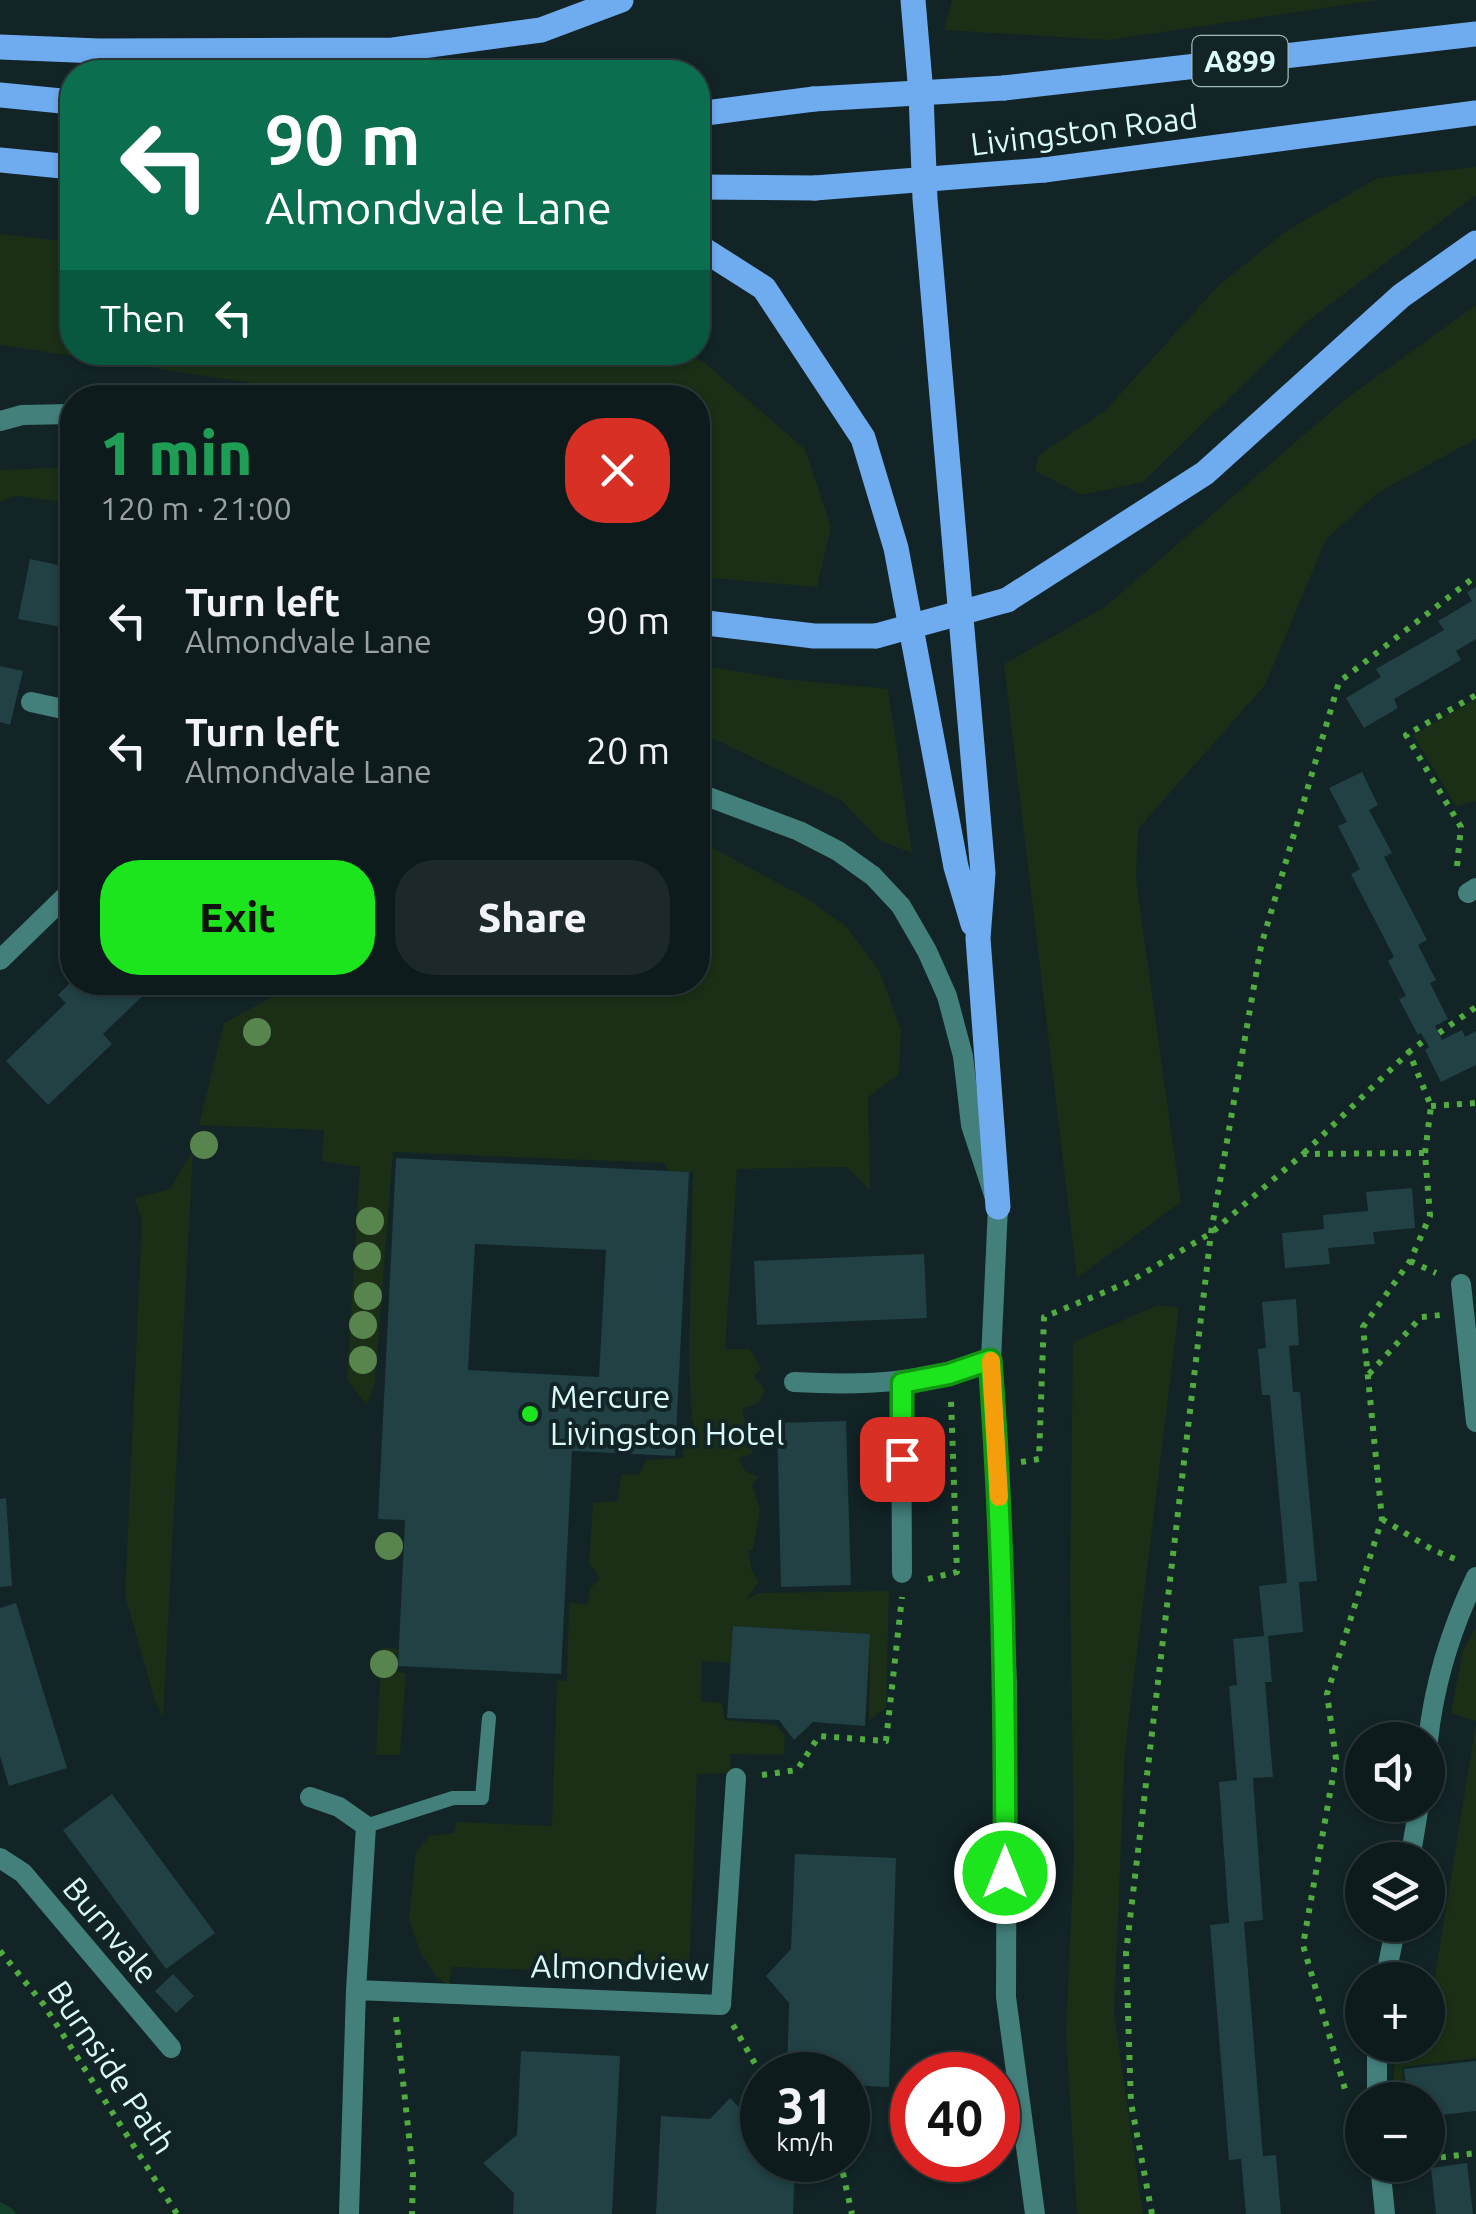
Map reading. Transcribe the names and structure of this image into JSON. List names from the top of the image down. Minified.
{"streets":{"main road":["A899","Livingston Road"],"street":["Burnvale","Almondview"],"path":["Burnside Path"]},"places":["Mercure Livingston Hotel"],"page":{"turn":["90 m","Almondvale Lane"],"then":"Then","heading":["1 min","120 m · 21:00"],"list":[{"name":"Turn left","note":"Almondvale Lane","value":"90 m"},{"name":"Turn left","note":"Almondvale Lane","value":"20 m"}],"buttons":["Exit","Share"],"map_buttons":["+","−"],"speed":"31 km/h","limit":"40"}}
